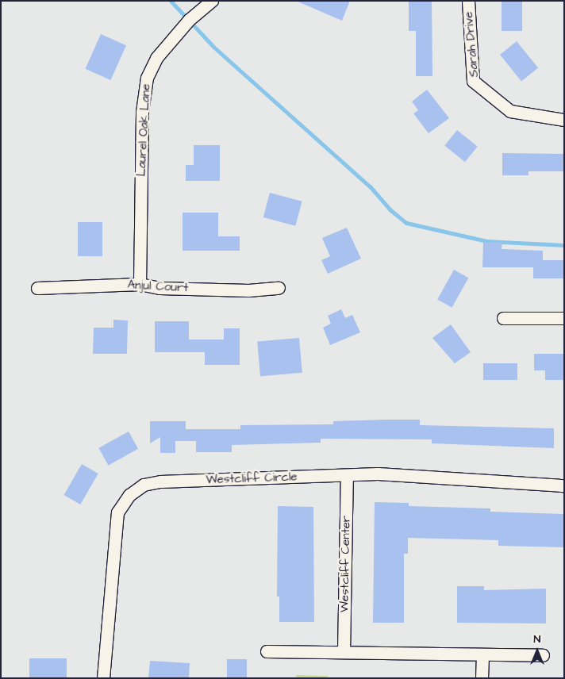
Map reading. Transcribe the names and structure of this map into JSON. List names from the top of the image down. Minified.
{"streets":{"street":["Sarah Drive","Laurel Oak Lane","Anjul Court","Westcliff Circle","Westcliff Center"]},"crossings":[["Laurel Oak Lane","Anjul Court"],["Westcliff Circle","Westcliff Center"]],"north":"top"}
